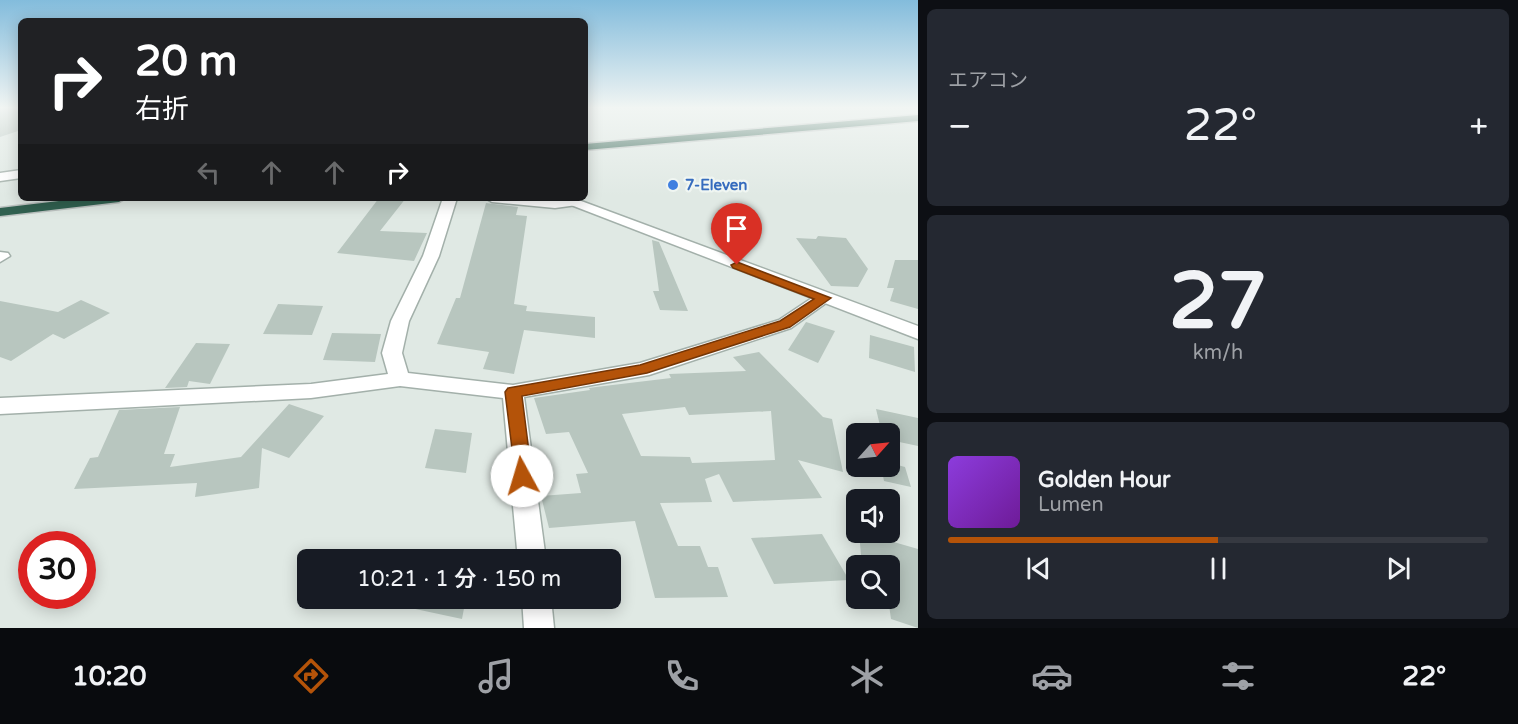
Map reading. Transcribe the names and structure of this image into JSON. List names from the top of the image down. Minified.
{"places":["7-Eleven"],"north":"top right","page":{"tile":["エアコン",["27","km/h"]],"turn":["20 m","右折"],"heat":["−","22°","+"],"song":["Golden Hour","Lumen"],"limit":"30","trip":"10:21 · 1 分 · 150 m","tabs":["10:20","22°"]}}
